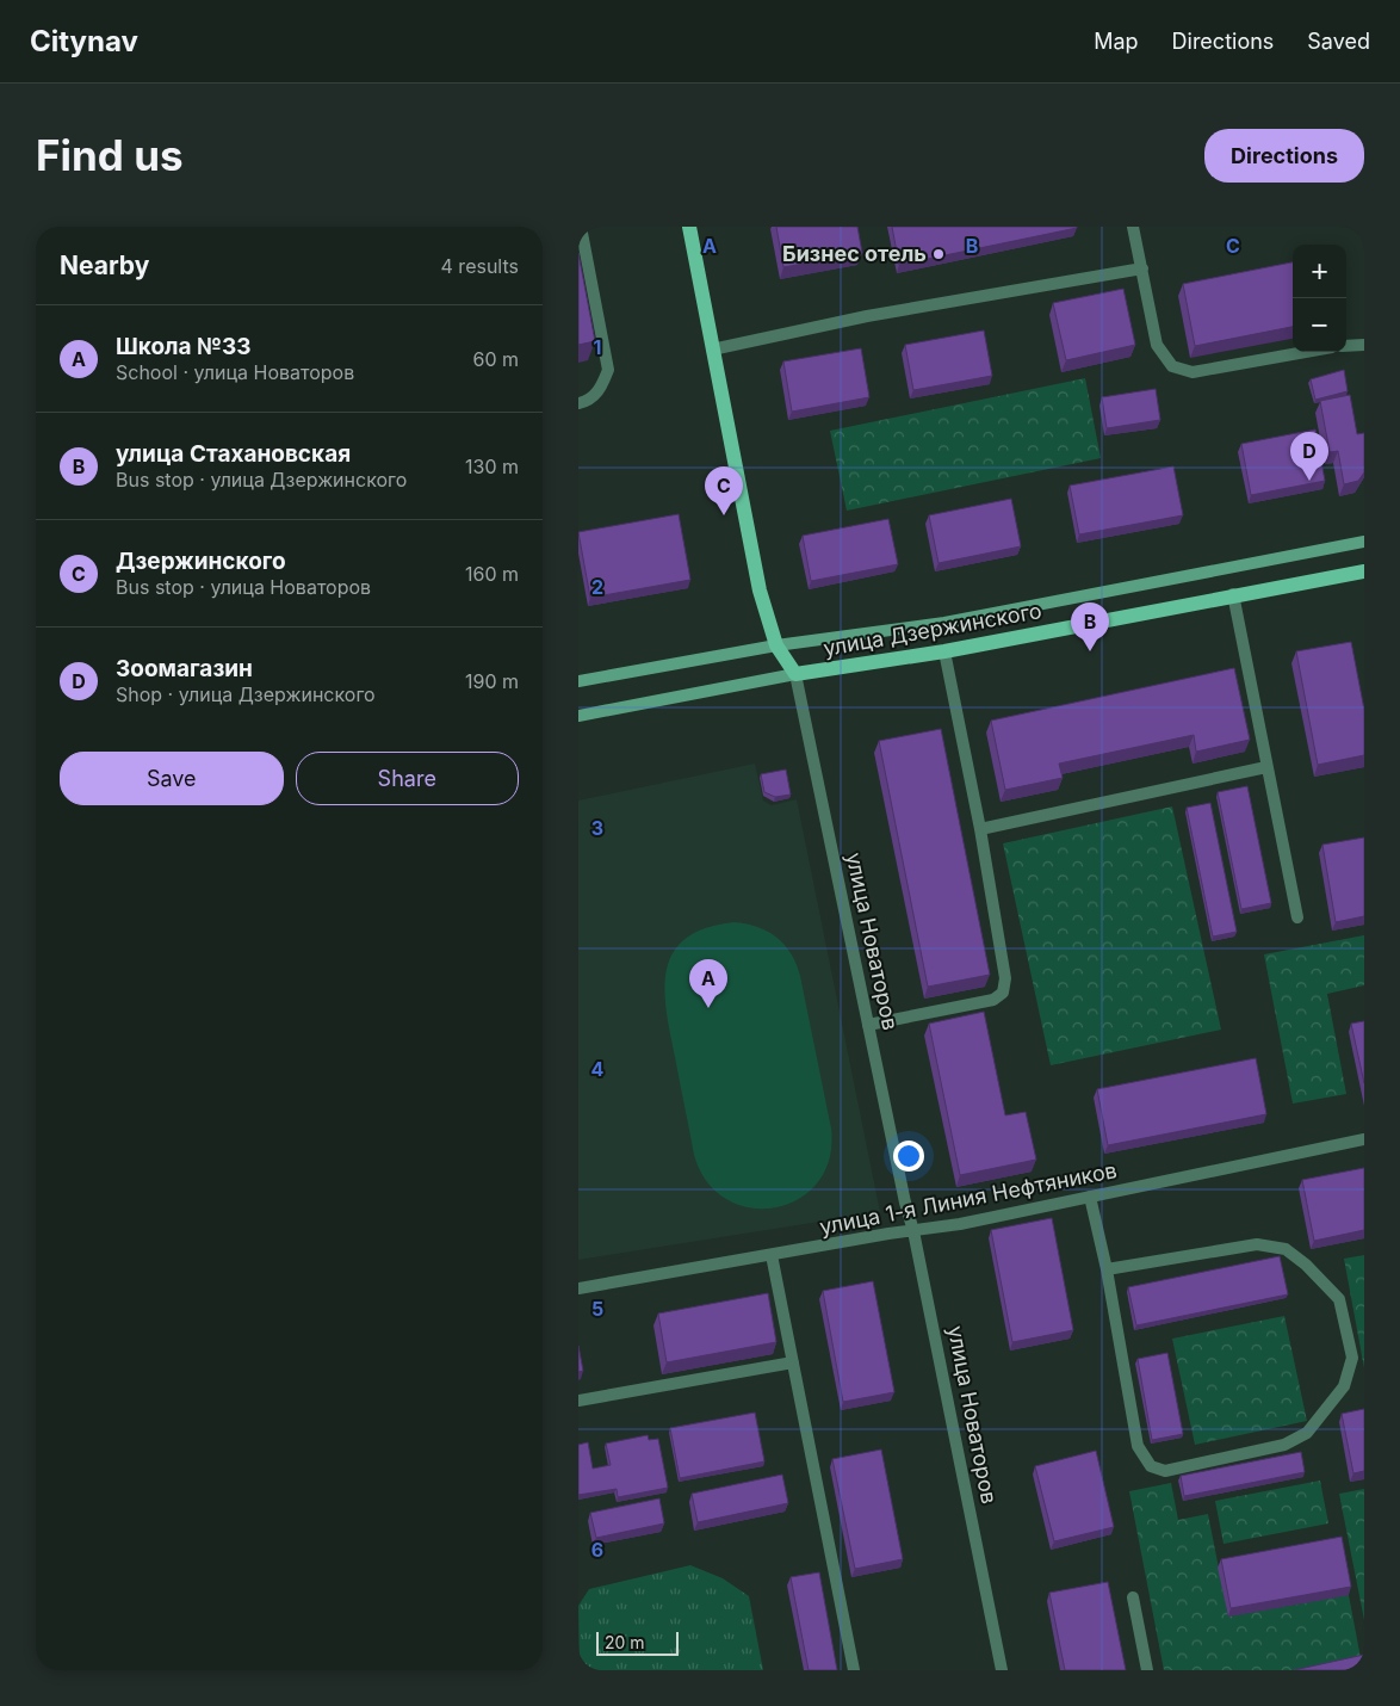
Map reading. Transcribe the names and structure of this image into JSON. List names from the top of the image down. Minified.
{"streets":{"main road":["улица Дзержинского","улица Новаторов"],"street":["улица 1-я Линия Нефтяников"]},"crossings":[["улица Дзержинского","улица Новаторов"],["улица Новаторов","улица 1-я Линия Нефтяников"]],"places":["Бизнес отель"],"scale_bar":"20 m","page":{"header":"Citynav","nav":["Map","Directions","Saved"],"buttons":["Directions",["Save","Share"]],"title":"Find us","heading":["Nearby","4 results"],"map_buttons":["+","−"],"list":[{"mark":"A","name":"Школа №33","note":"School · улица Новаторов","value":"60 m"},{"mark":"B","name":"улица Стахановская","note":"Bus stop · улица Дзержинского","value":"130 m"},{"mark":"C","name":"Дзержинского","note":"Bus stop · улица Новаторов","value":"160 m"},{"mark":"D","name":"Зоомагазин","note":"Shop · улица Дзержинского","value":"190 m"}],"pins":["D","C","B","A"],"scale":"20 m"},"grid":{"columns":["A","B","C"],"rows":["1","2","3","4","5","6"]}}
